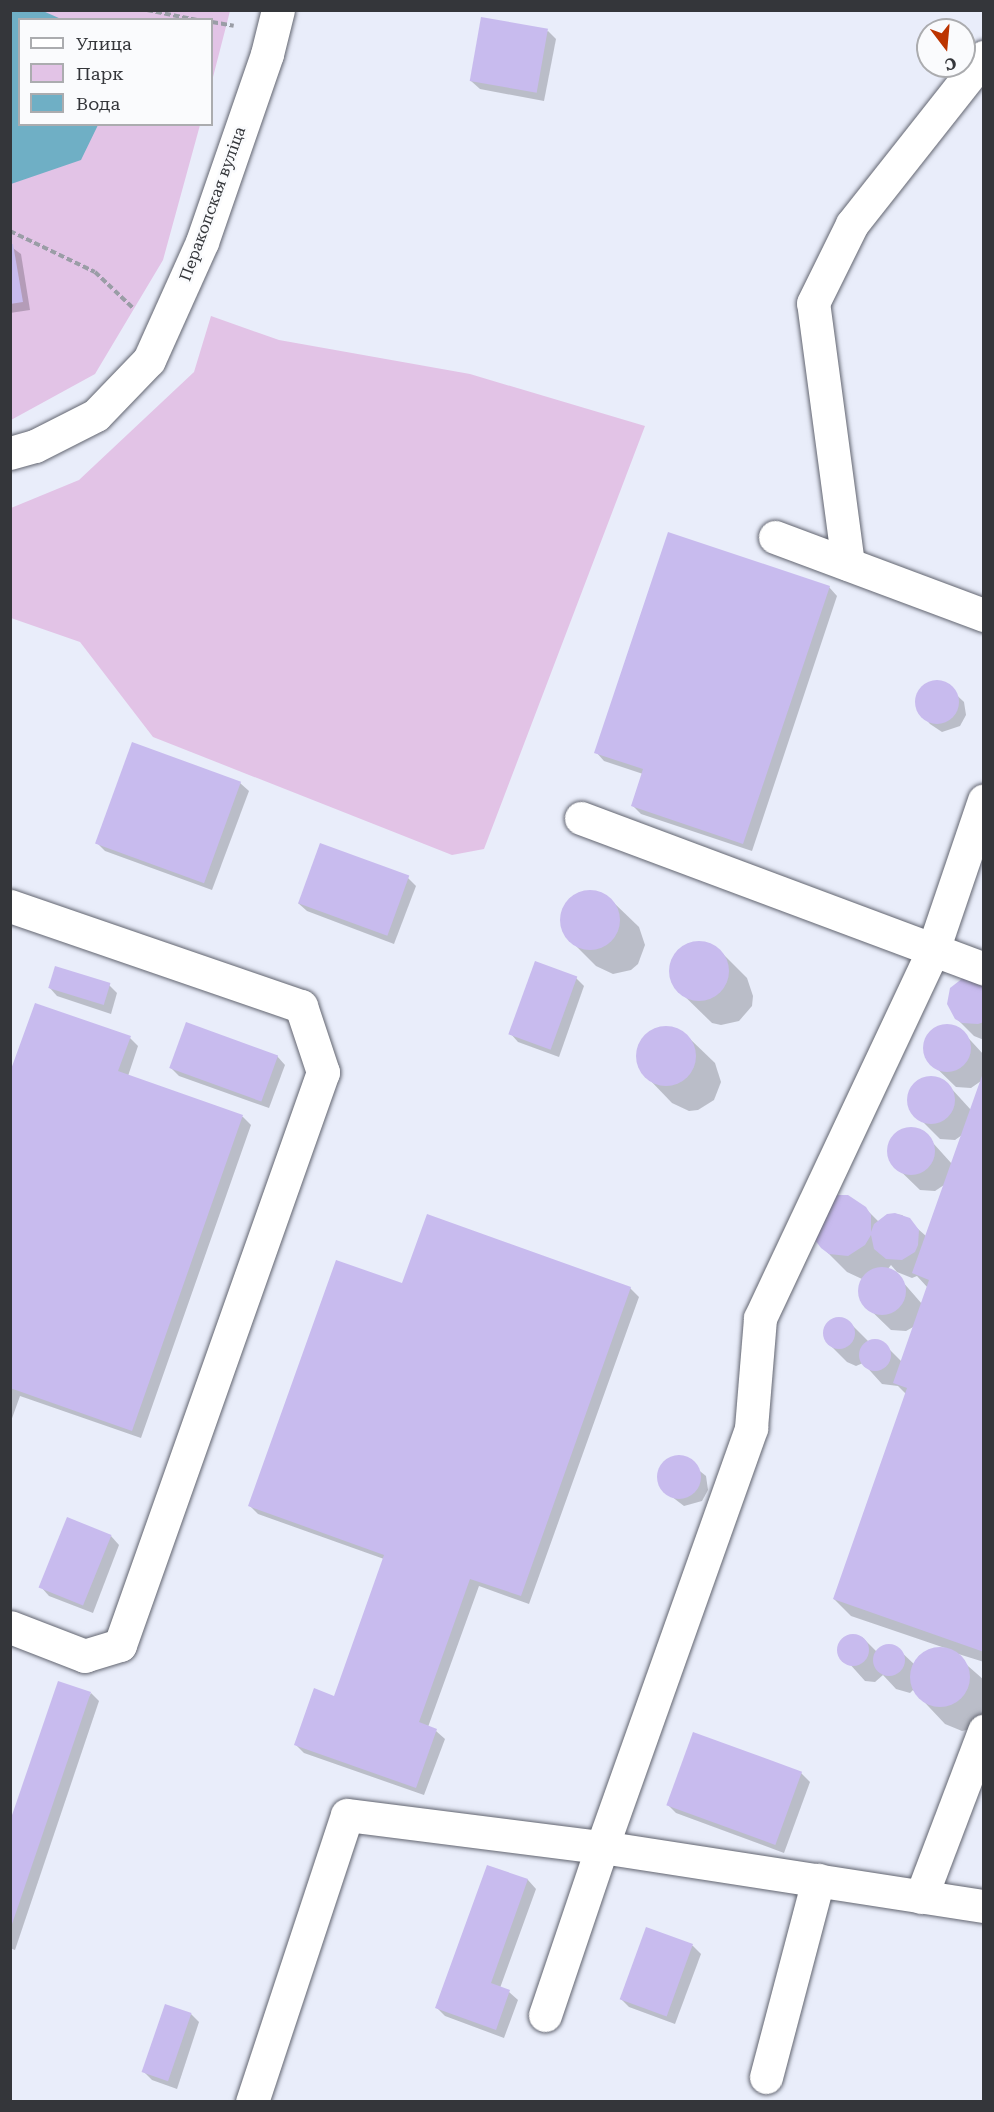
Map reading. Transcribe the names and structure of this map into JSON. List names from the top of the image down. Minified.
{"streets":{"street":["Перакопская вуліца"]},"legend":["Улица","Парк","Вода"],"north":"bottom"}
